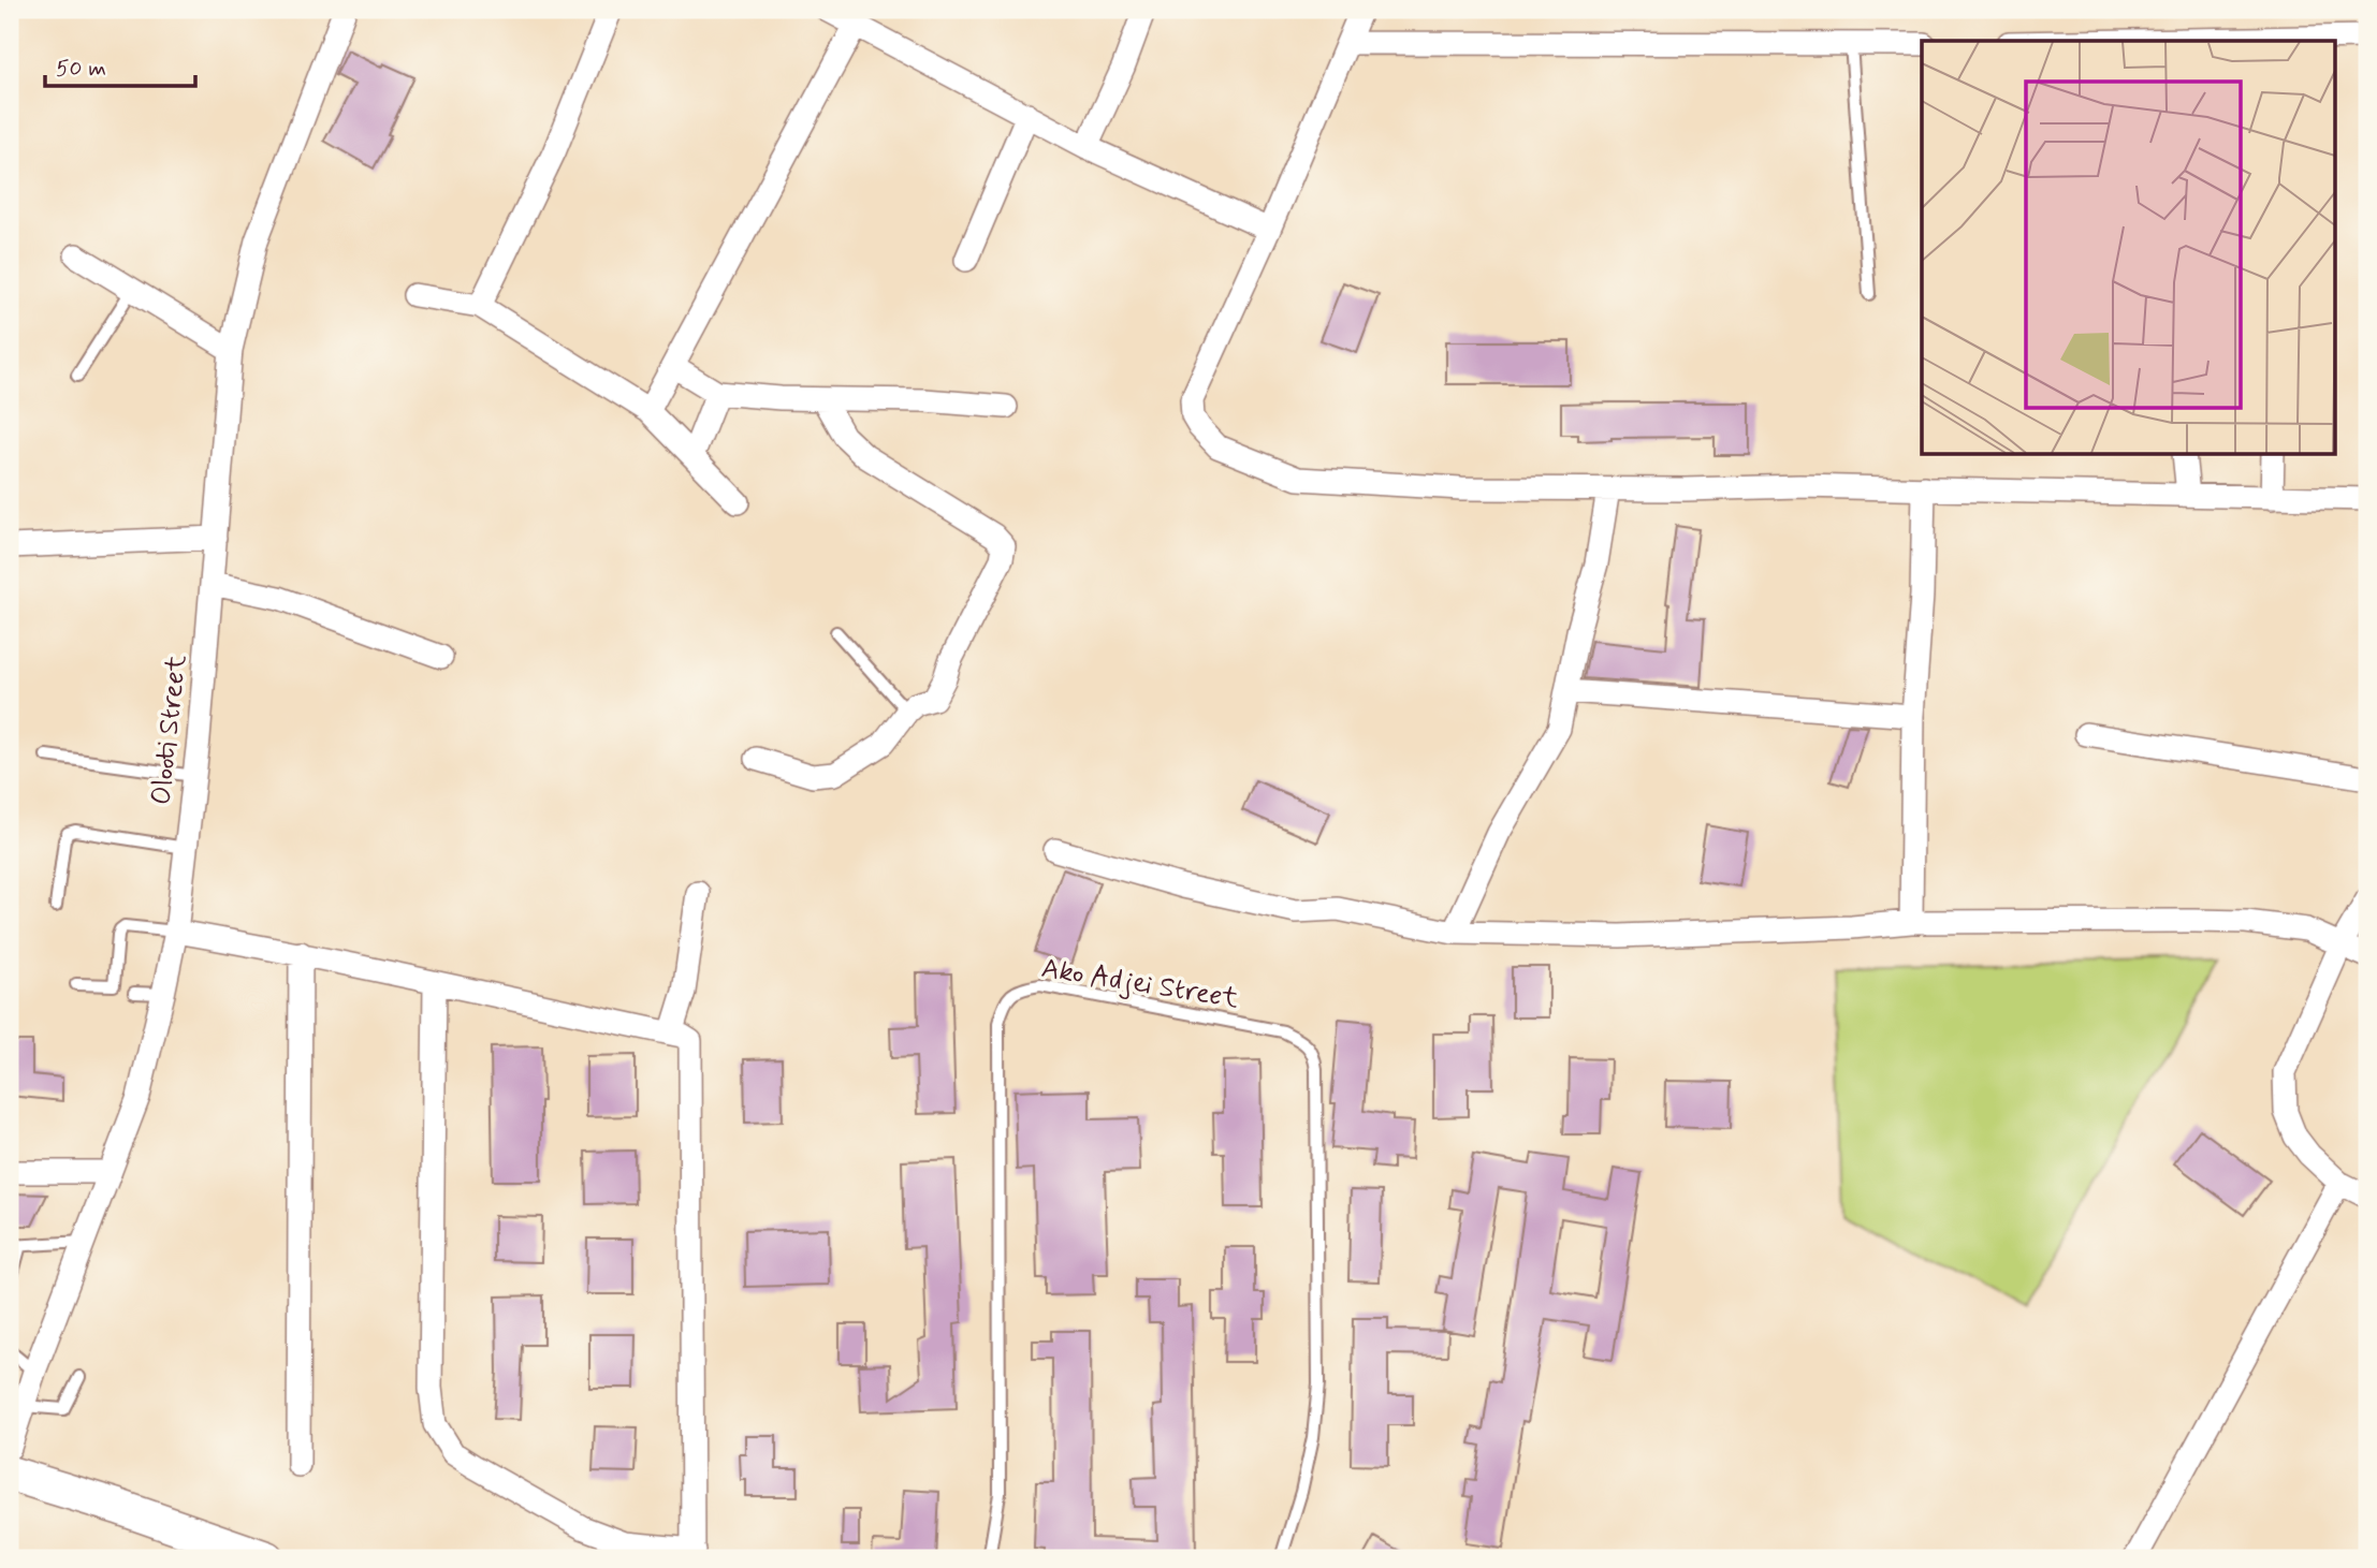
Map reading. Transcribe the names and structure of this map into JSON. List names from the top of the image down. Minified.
{"streets":{"street":["Olooti Street"],"lane":["Ako Adjei Street"]},"scale_bar":"50 m"}
